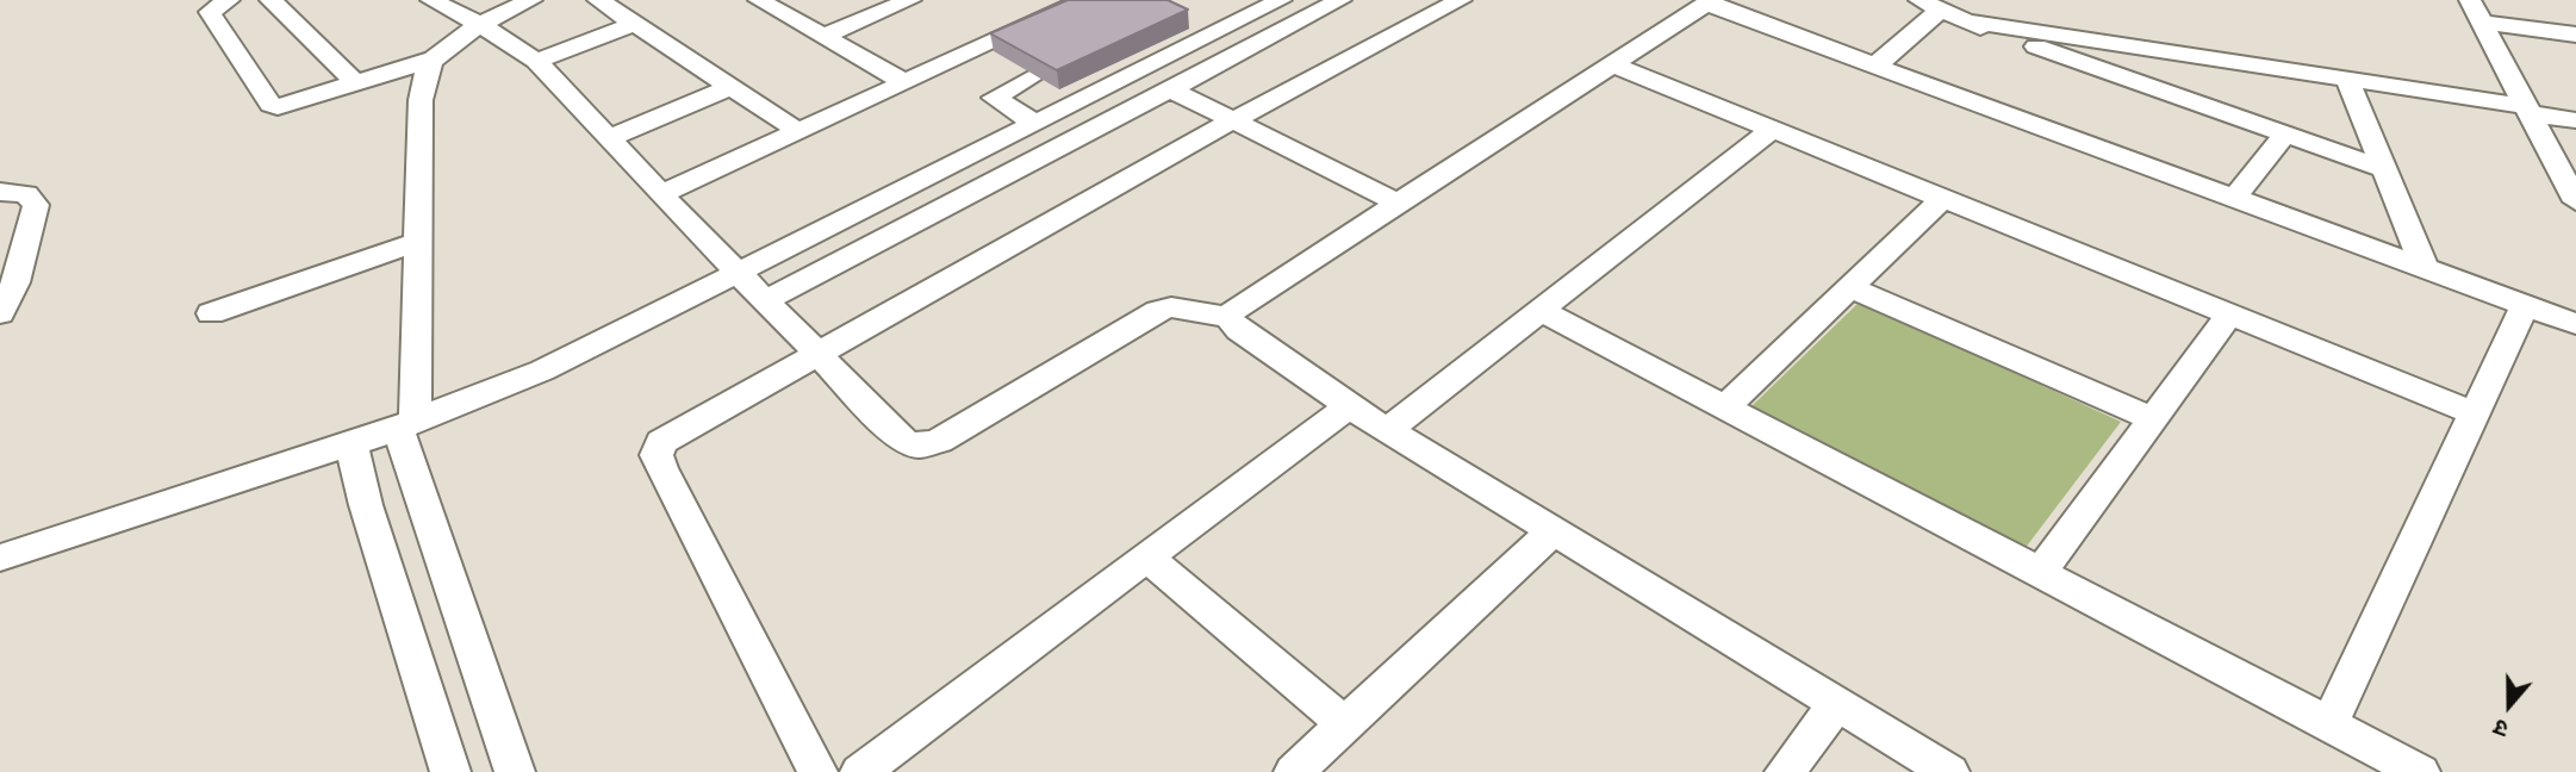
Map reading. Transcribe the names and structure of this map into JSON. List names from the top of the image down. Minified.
{"north":"bottom"}
